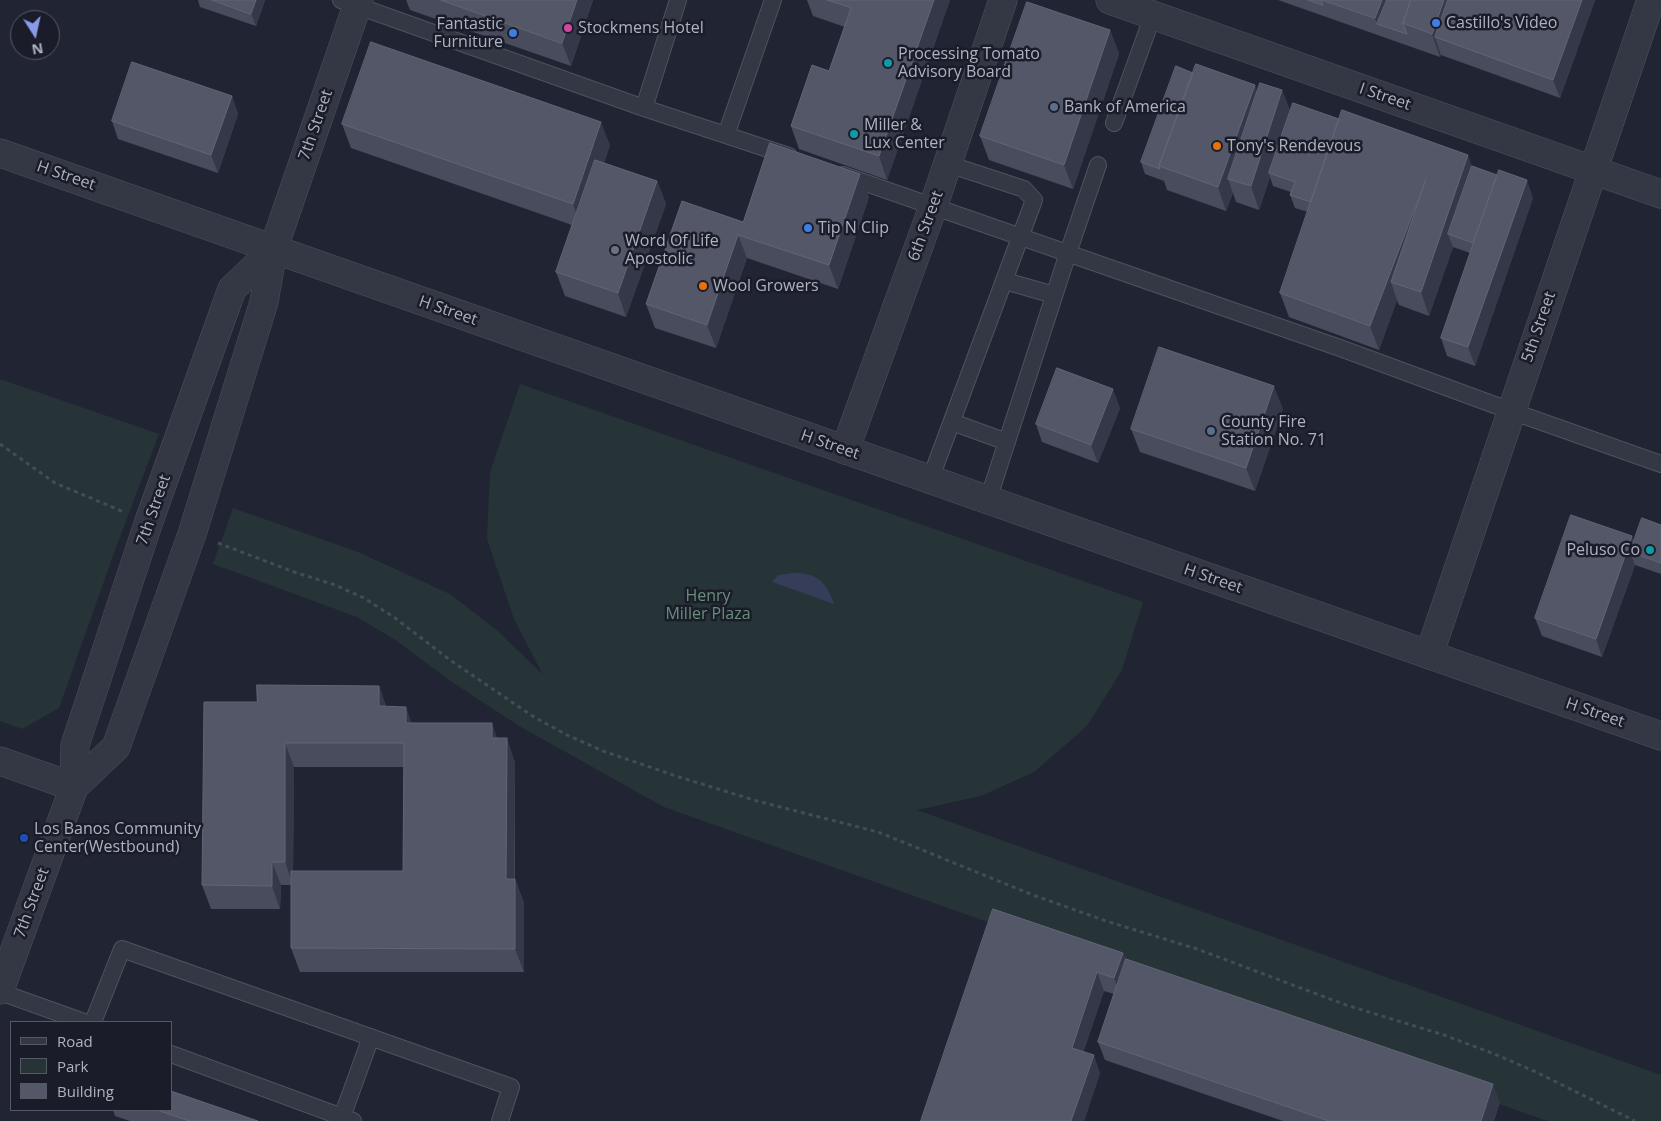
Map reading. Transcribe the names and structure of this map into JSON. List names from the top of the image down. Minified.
{"streets":{"street":["I Street","7th Street","H Street","6th Street","5th Street"]},"crossings":[["I Street","5th Street"],["7th Street","H Street"],["H Street","6th Street"],["H Street","5th Street"]],"parks":["Henry Miller Plaza"],"places":["Castillo's Video","Stockmens Hotel","Fantastic Furniture","Processing Tomato Advisory Board","Bank of America","Miller & Lux Center","Tony's Rendevous","Tip N Clip","Word Of Life Apostolic","Wool Growers","County Fire Station No. 71","Peluso Co","Los Banos Community Center(Westbound)"],"legend":["Road","Park","Building"],"north":"bottom"}
